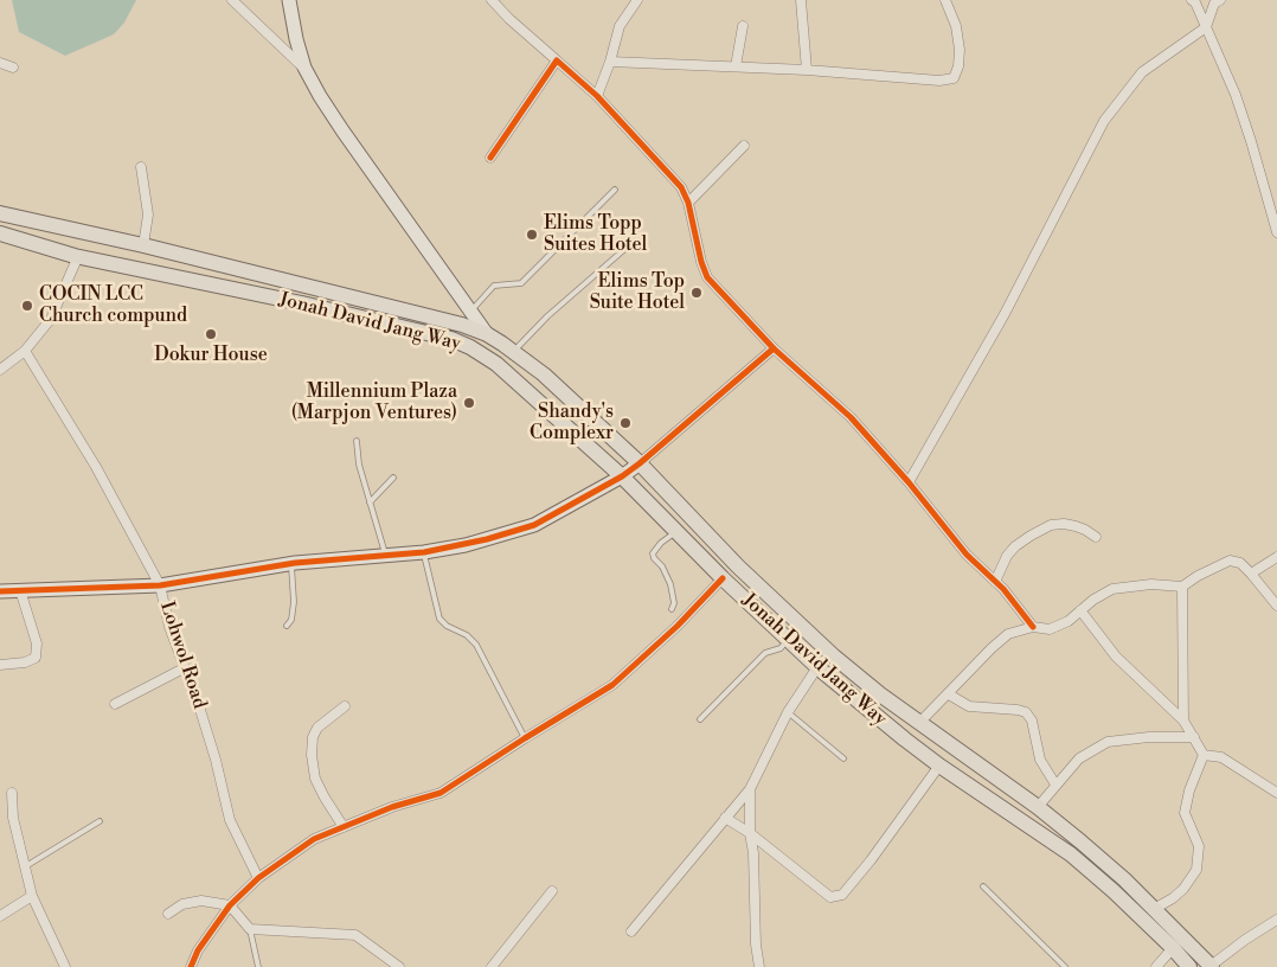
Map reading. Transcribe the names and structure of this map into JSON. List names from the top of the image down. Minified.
{"streets":{"main road":["Jonah David Jang Way"],"street":["Lohwol Road"]},"places":["Elims Topp Suites Hotel","Elims Top Suite Hotel","COCIN LCC Church compund","Dokur House","Millennium Plaza (Marpjon Ventures)","Shandy's Complexr"]}
